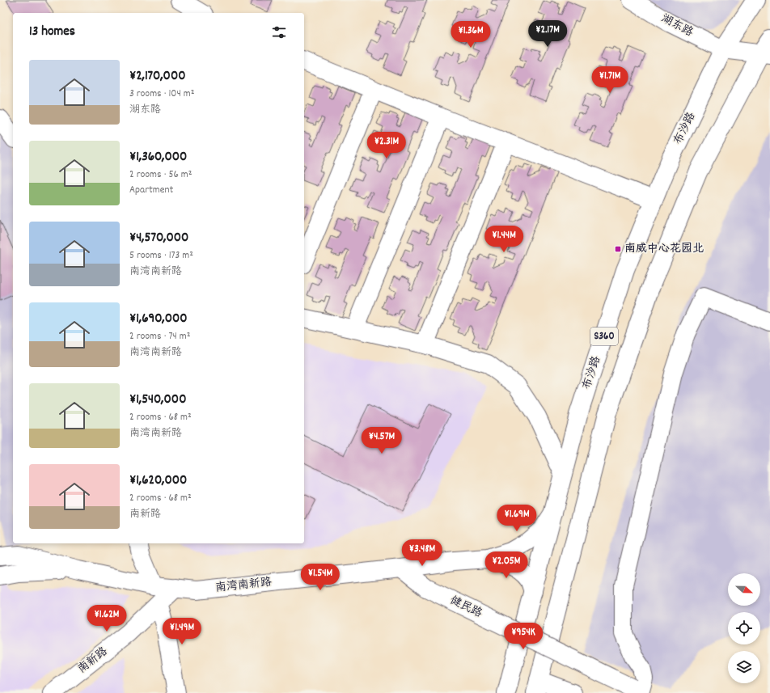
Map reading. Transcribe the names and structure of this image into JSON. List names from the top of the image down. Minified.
{"streets":{"street":["湖东路","布沙路","S360","南湾南新路","健民路","南新路"]},"crossings":[["湖东路","布沙路"],["湖东路","S360"],["布沙路","南湾南新路"],["南湾南新路","健民路"],["南湾南新路","南新路"]],"places":{"transit":["南威中心花园北"]},"north":"right","page":{"heading":"13 homes","price":["¥2.17M","¥1.36M","¥1.71M","¥2.31M","¥1.44M","¥4.57M","¥1.69M","¥3.48M","¥2.05M","¥1.54M","¥1.62M","¥1.49M","¥954K"],"list":[{"name":"¥2,170,000","note":"3 rooms · 104 m² · 湖东路"},{"name":"¥1,360,000","note":"2 rooms · 56 m² · Apartment"},{"name":"¥4,570,000","note":"5 rooms · 173 m² · 南湾南新路"},{"name":"¥1,690,000","note":"2 rooms · 74 m² · 南湾南新路"},{"name":"¥1,540,000","note":"2 rooms · 68 m² · 南湾南新路"},{"name":"¥1,620,000","note":"2 rooms · 68 m² · 南新路"}]}}
